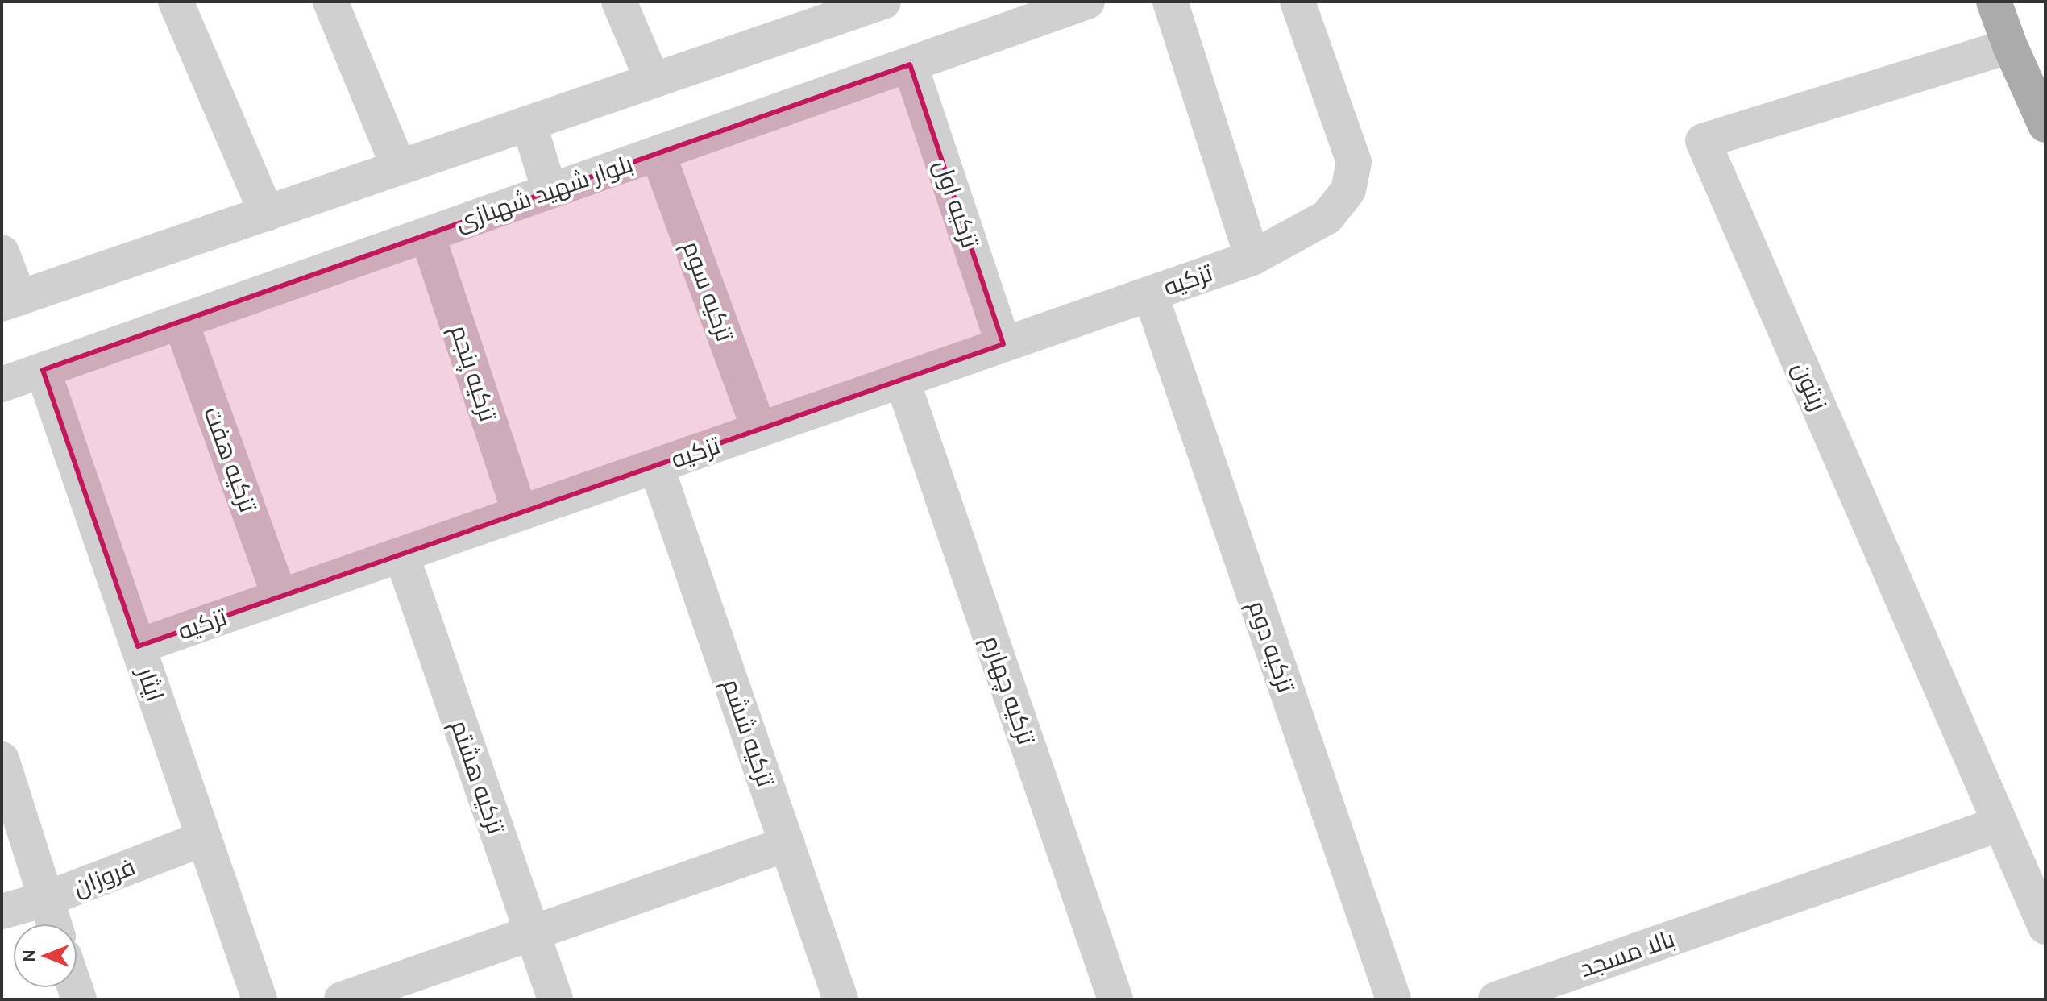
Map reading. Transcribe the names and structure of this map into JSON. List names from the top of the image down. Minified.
{"streets":{"street":["بلوار شهید شهبازی","تزکیه اول","تزکیه","تزکیه سوم","تزکیه پنجم","زیتون","تزکیه هفت","تزکیه دوم","ایثار","تزکیه چهارم","تزکیه ششم","تزکیه هشتم","فروزان","بالا مسجد"]},"crossings":[["بلوار شهید شهبازی","تزکیه اول"],["بلوار شهید شهبازی","تزکیه سوم"],["بلوار شهید شهبازی","تزکیه پنجم"],["بلوار شهید شهبازی","تزکیه هفت"],["بلوار شهید شهبازی","ایثار"],["تزکیه اول","تزکیه"],["تزکیه","تزکیه سوم"],["تزکیه","تزکیه پنجم"],["تزکیه","تزکیه هفت"],["تزکیه","تزکیه دوم"],["تزکیه","ایثار"],["تزکیه","تزکیه چهارم"],["تزکیه","تزکیه ششم"],["تزکیه","تزکیه هشتم"],["زیتون","بالا مسجد"],["ایثار","فروزان"]],"north":"left"}
